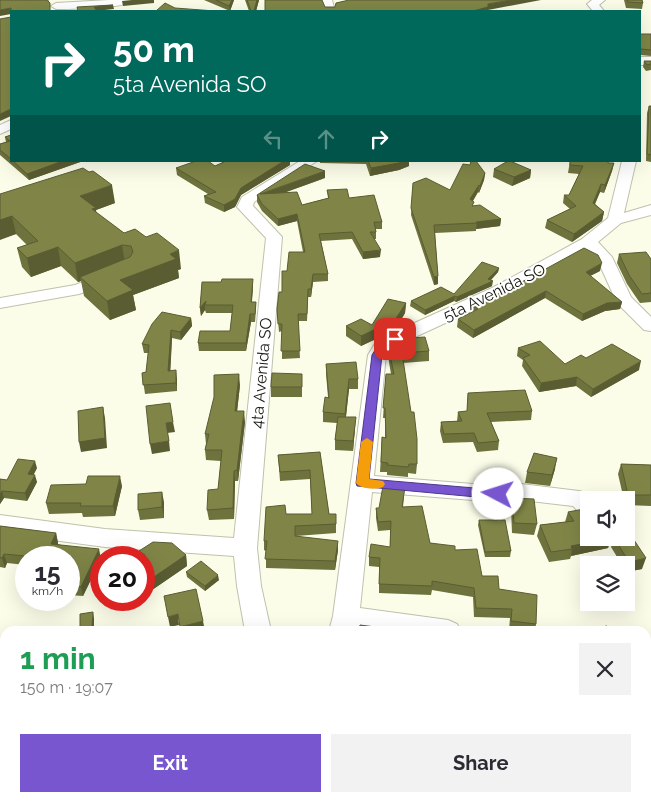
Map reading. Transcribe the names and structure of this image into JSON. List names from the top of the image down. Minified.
{"streets":{"street":["5ta Avenida SO","4ta Avenida SO"]},"page":{"turn":["50 m","5ta Avenida SO"],"speed":"15 km/h","limit":"20","heading":["1 min","150 m · 19:07"],"buttons":["Exit","Share"]}}
